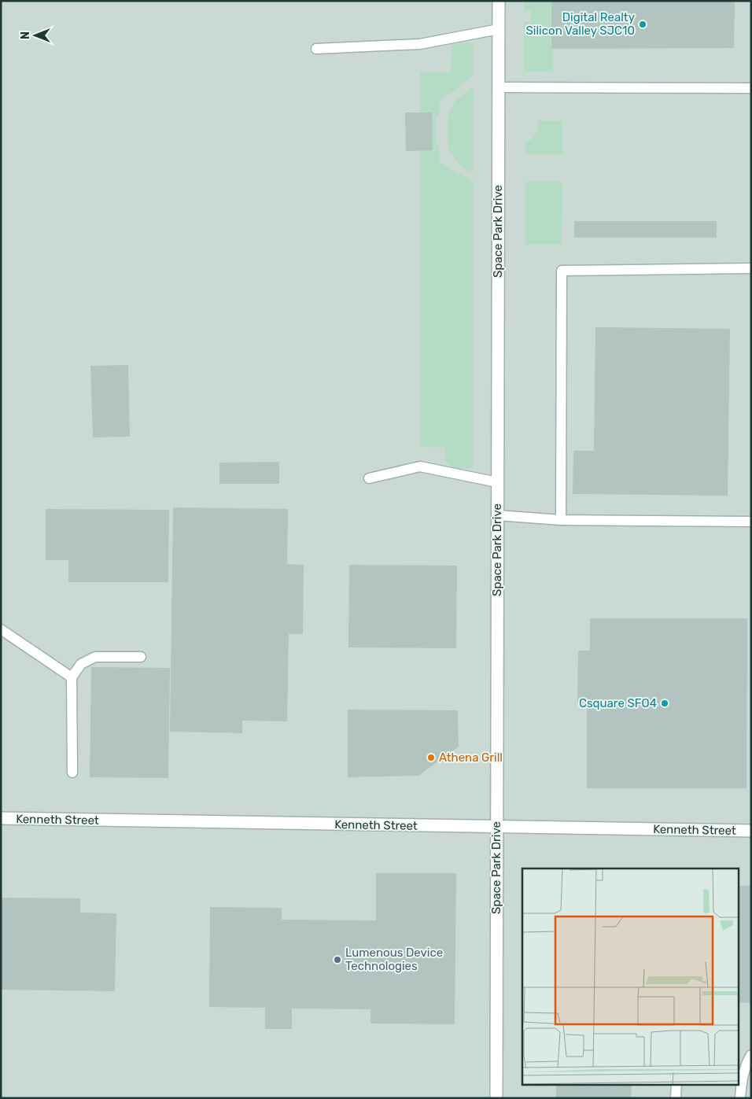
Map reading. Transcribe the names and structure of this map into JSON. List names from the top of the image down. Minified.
{"streets":{"street":["Space Park Drive","Kenneth Street"]},"crossings":[["Space Park Drive","Kenneth Street"]],"places":["Digital Realty Silicon Valley SJC10","Csquare SFO4","Athena Grill","Lumenous Device Technologies"],"north":"left"}
